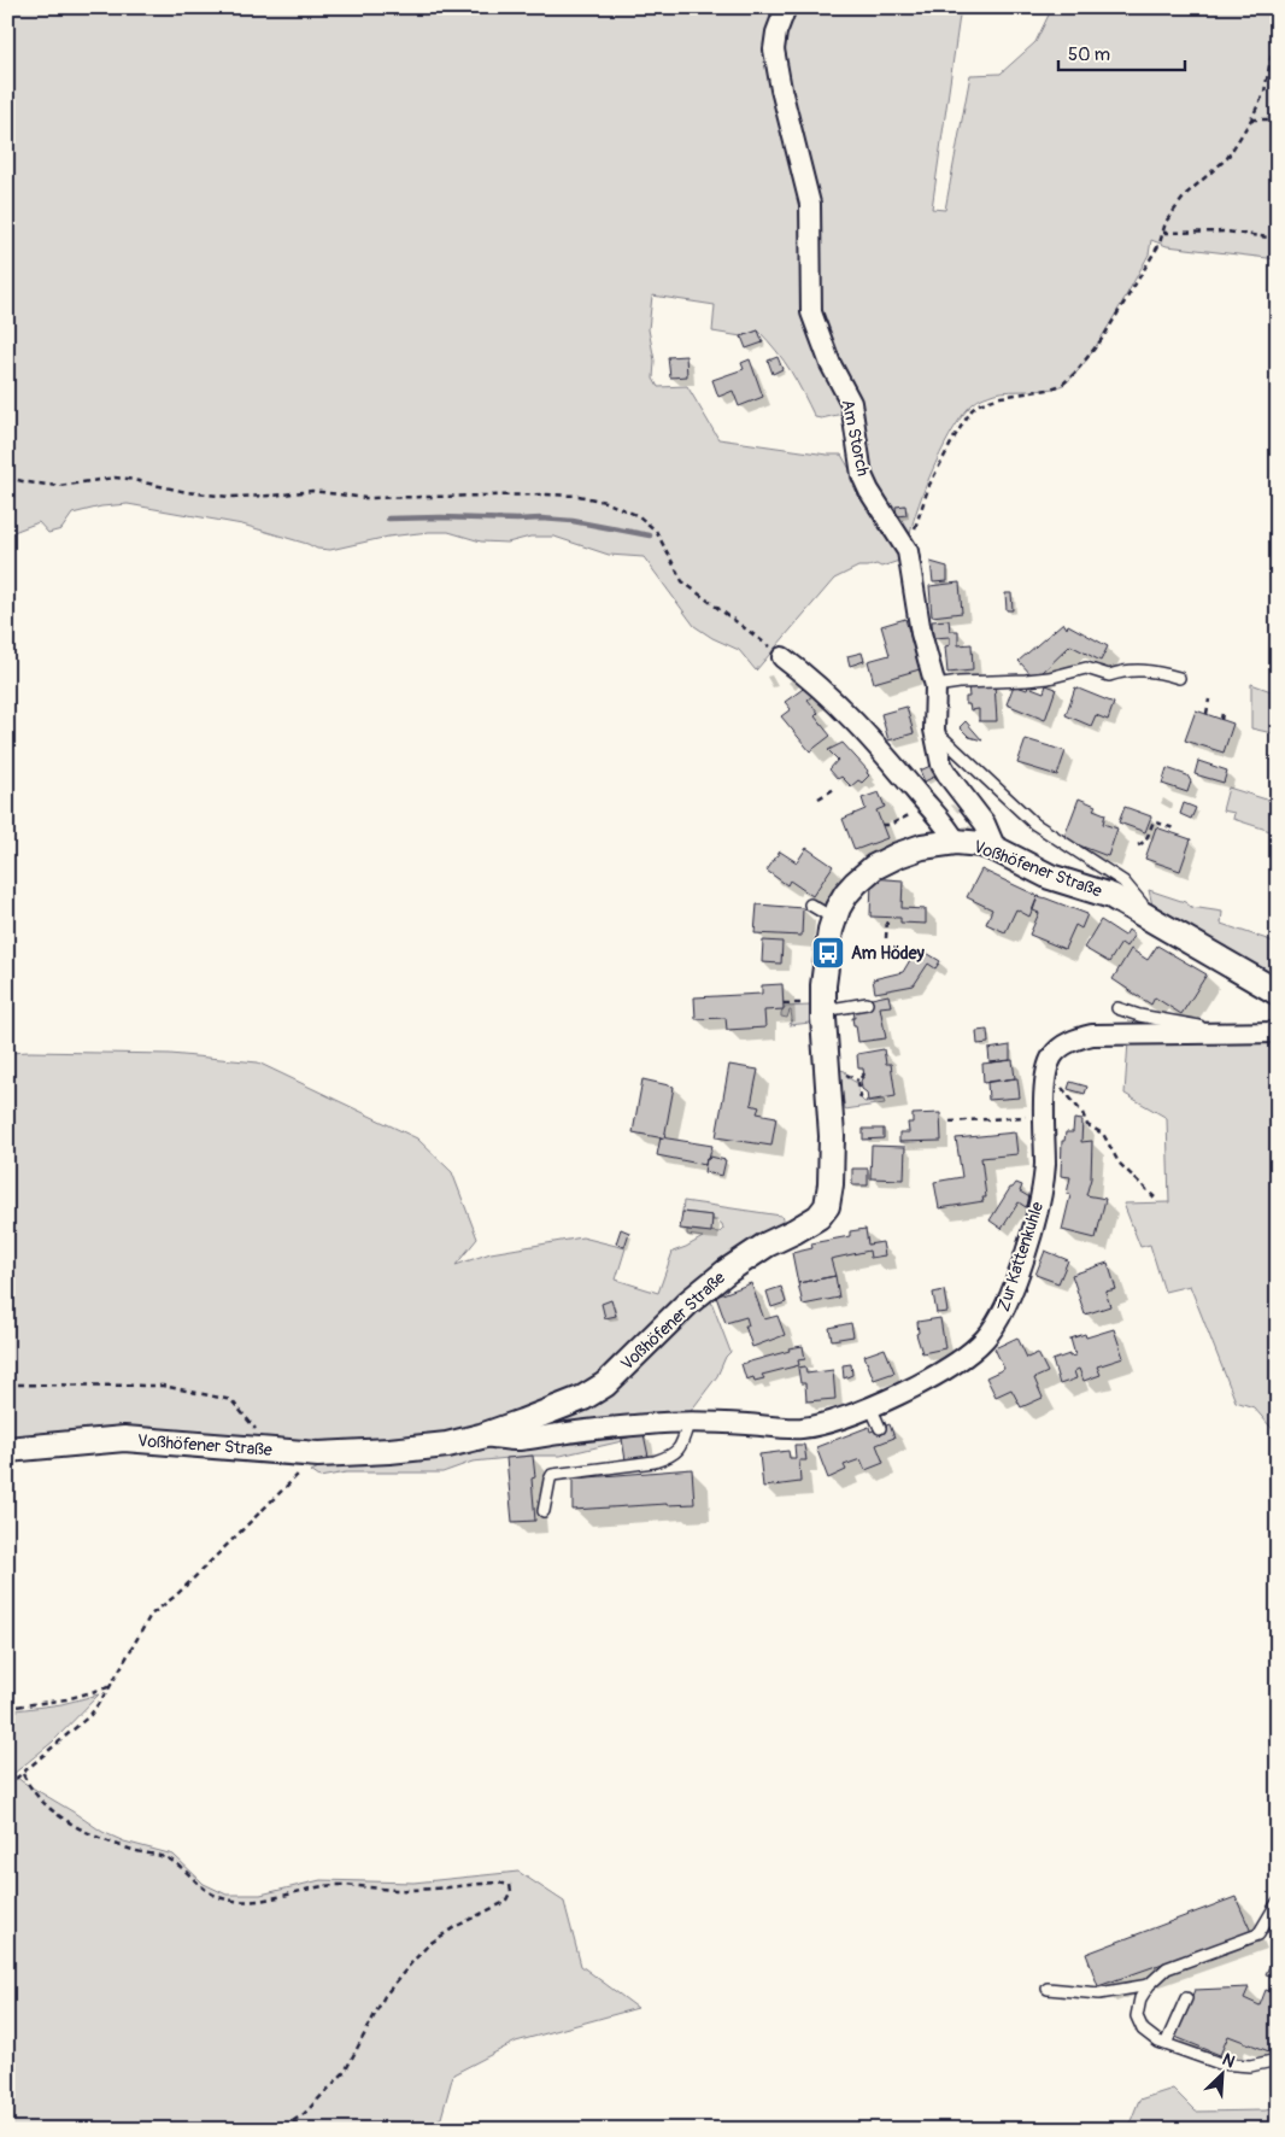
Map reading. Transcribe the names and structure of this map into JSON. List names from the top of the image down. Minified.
{"streets":{"street":["Am Storch","Voßhöfener Straße","Zur Kattenkuhle"]},"crossings":[["Am Storch","Voßhöfener Straße"],["Voßhöfener Straße","Zur Kattenkuhle"]],"places":{"bus stop":["Am Hödey"]},"scale_bar":"50 m","north":"top right"}
